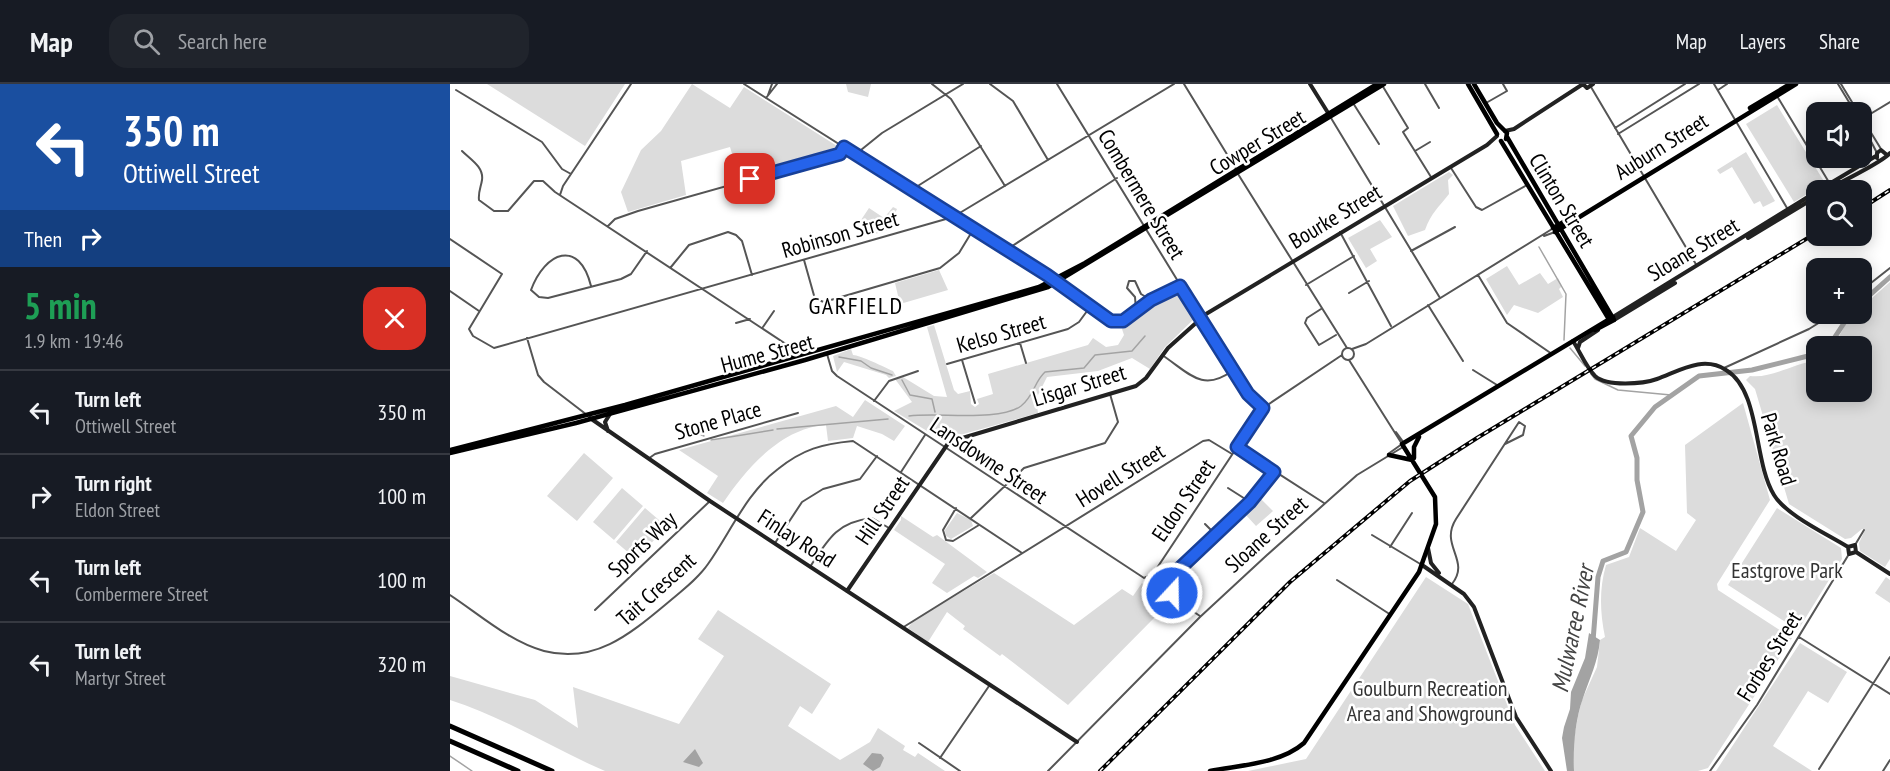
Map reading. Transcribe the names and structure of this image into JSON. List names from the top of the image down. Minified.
{"streets":{"main road":["Cowper Street","Auburn Street","Clinton Street","Sloane Street","Hume Street"],"street":["Combermere Street","Bourke Street","Robinson Street","Kelso Street","Lisgar Street","Stone Place","Park Road","Lansdowne Street","Hovell Street","Eldon Street","Hill Street","Finlay Road","Sports Way","Tait Crescent","Forbes Street"]},"crossings":[["Cowper Street","Combermere Street"],["Cowper Street","Hume Street"],["Auburn Street","Clinton Street"],["Combermere Street","Bourke Street"],["Combermere Street","Robinson Street"],["Combermere Street","Hume Street"],["Combermere Street","Lisgar Street"],["Combermere Street","Eldon Street"],["Clinton Street","Bourke Street"],["Clinton Street","Sloane Street"],["Bourke Street","Lisgar Street"],["Robinson Street","Finlay Road"],["Sloane Street","Finlay Road"],["Hume Street","Lansdowne Street"],["Hume Street","Finlay Road"],["Lisgar Street","Lansdowne Street"],["Lisgar Street","Hill Street"],["Stone Place","Finlay Road"],["Lansdowne Street","Hovell Street"],["Lansdowne Street","Eldon Street"],["Lansdowne Street","Hill Street"],["Hovell Street","Eldon Street"],["Hovell Street","Finlay Road"],["Hovell Street","Tait Crescent"],["Hill Street","Finlay Road"],["Hill Street","Tait Crescent"],["Finlay Road","Sports Way"],["Finlay Road","Tait Crescent"]],"districts":["GARFIELD"],"water":["Mulwaree River"],"parks":["Eastgrove Park","Goulburn Recreation Area and Showground"],"page":{"header":"Map","search":"Search here","nav":["Map","Layers","Share"],"turn":["350 m","Ottiwell Street"],"map_buttons":["+","−"],"then":"Then","heading":["5 min","1.9 km · 19:46"],"list":[{"name":"Turn left","note":"Ottiwell Street","value":"350 m"},{"name":"Turn right","note":"Eldon Street","value":"100 m"},{"name":"Turn left","note":"Combermere Street","value":"100 m"},{"name":"Turn left","note":"Martyr Street","value":"320 m"}]}}
